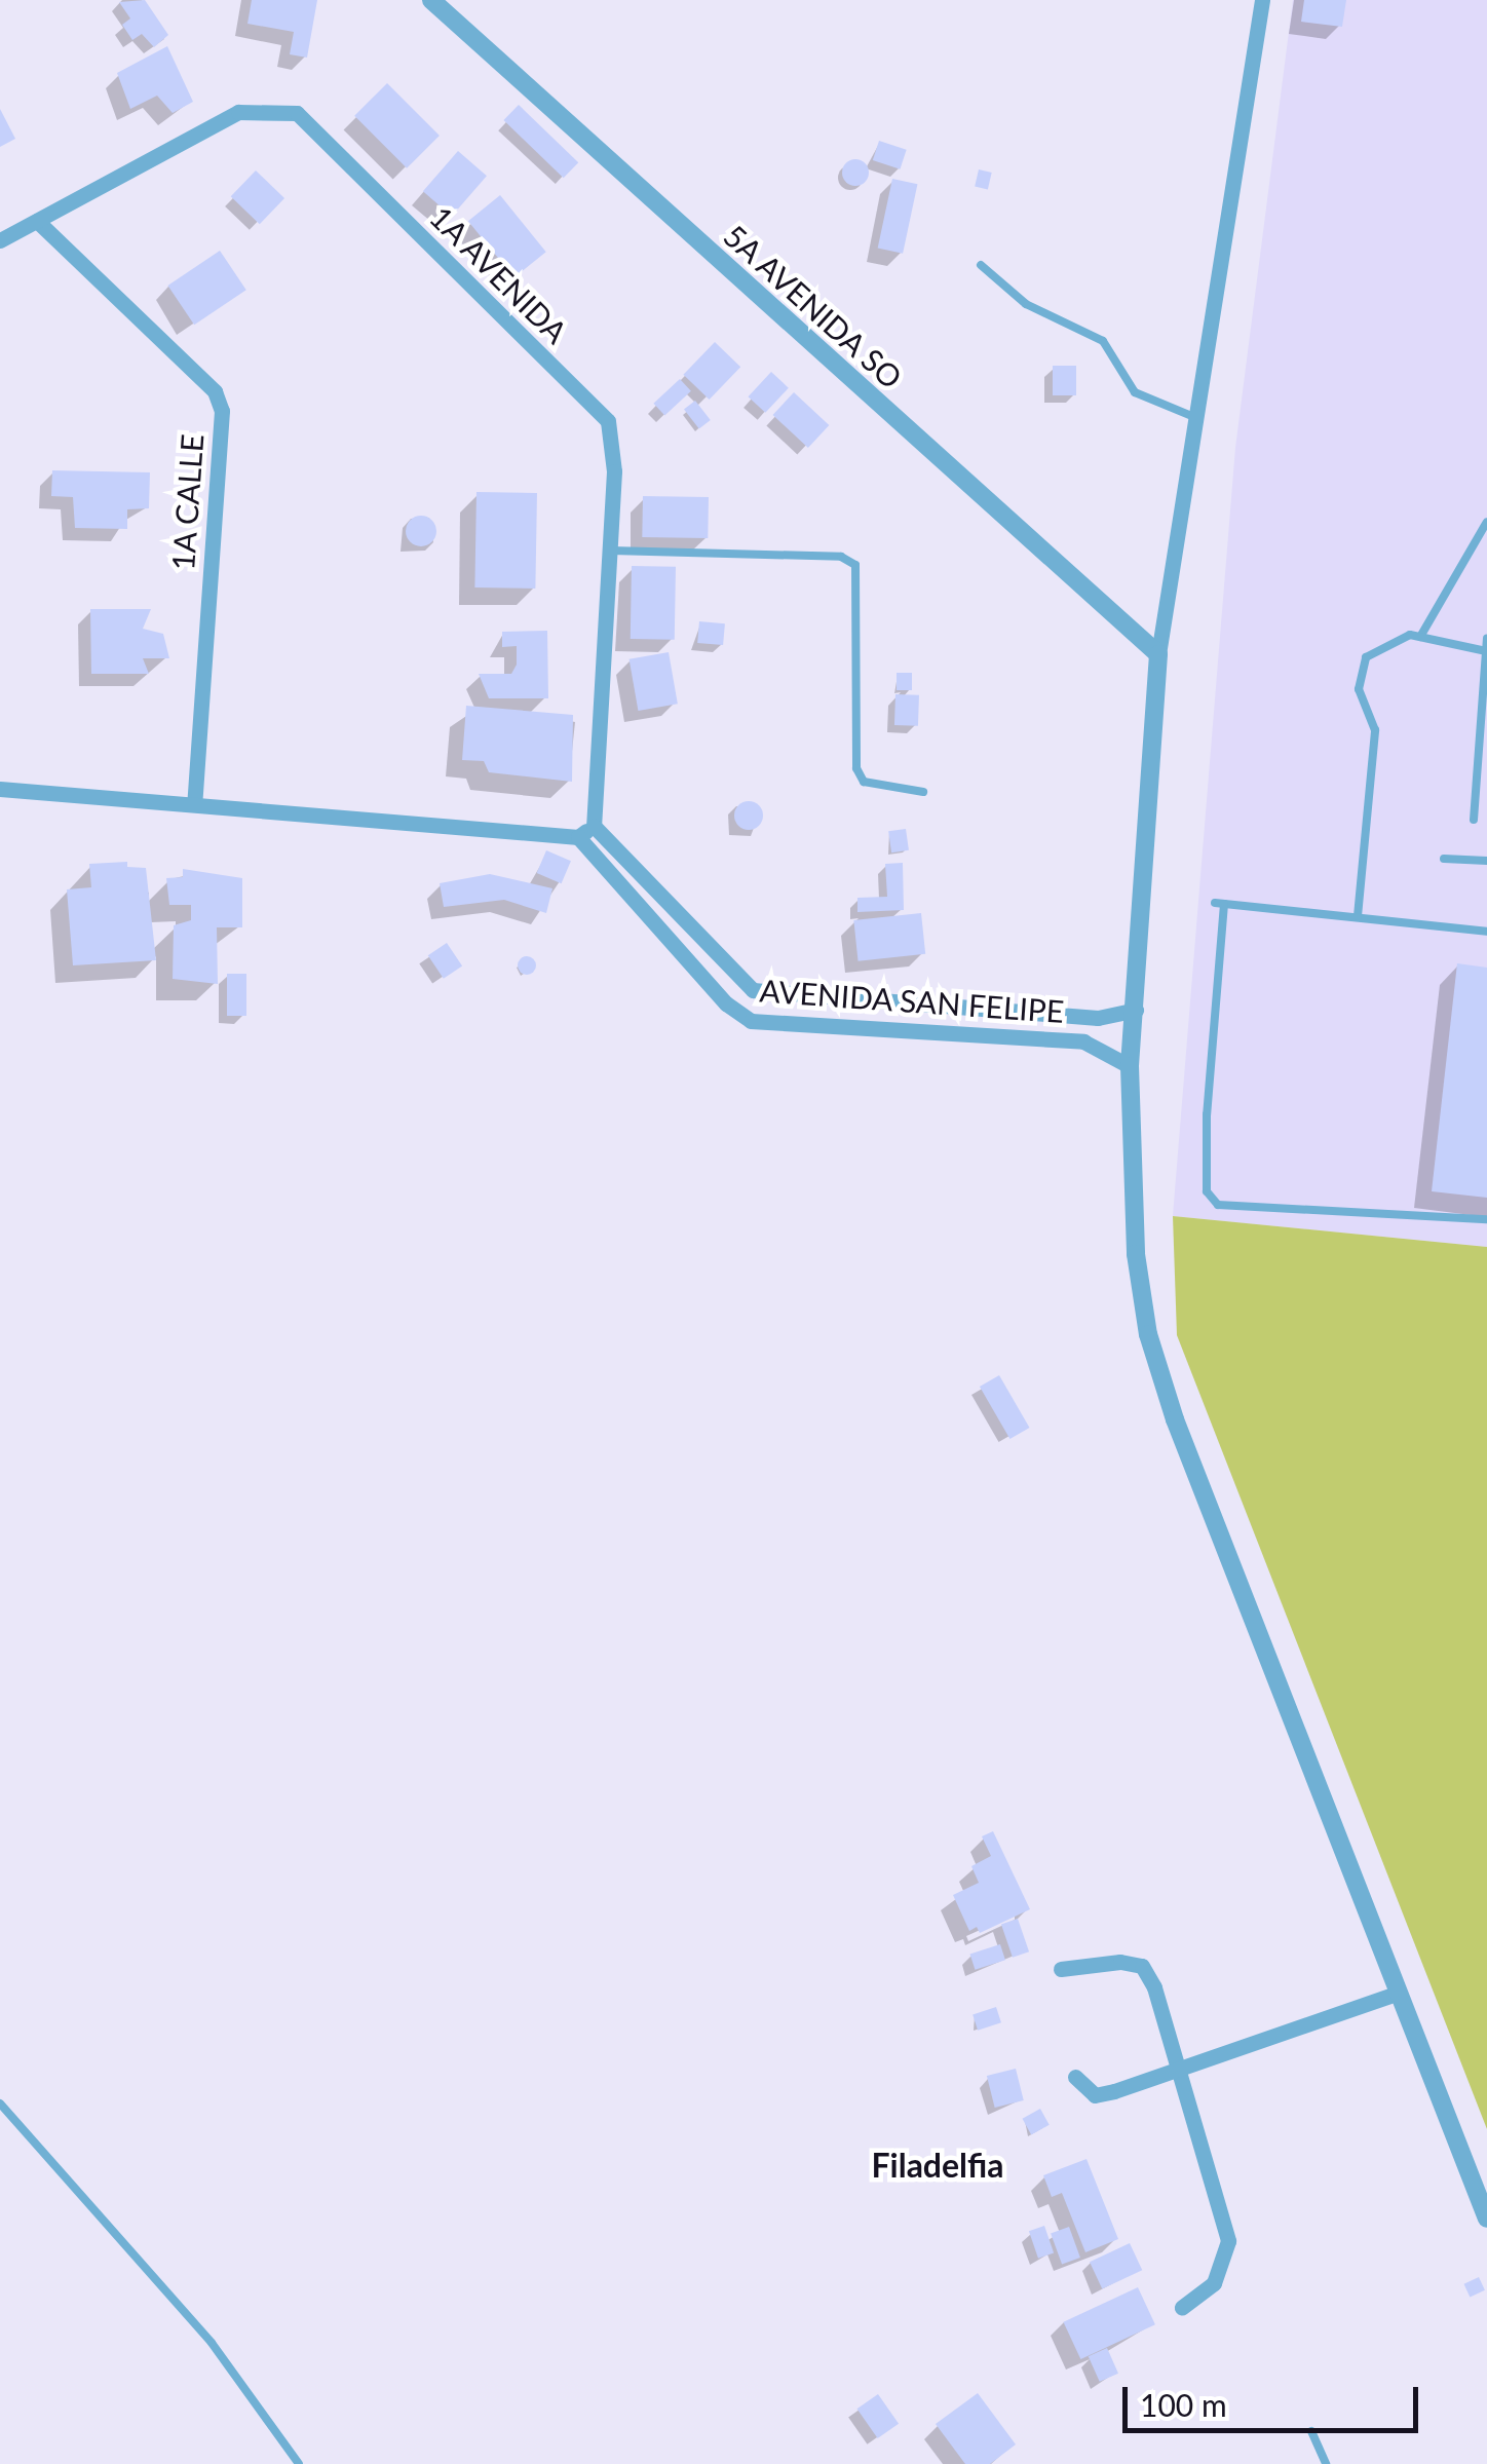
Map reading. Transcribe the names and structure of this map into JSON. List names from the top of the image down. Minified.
{"streets":{"street":["1A AVENIDA","5A AVENIDA SO","1A CALLE","AVENIDA SAN FELIPE"]},"crossings":[["1A AVENIDA","1A CALLE"],["1A AVENIDA","AVENIDA SAN FELIPE"]],"districts":["Filadelfia"],"scale_bar":"100 m"}
